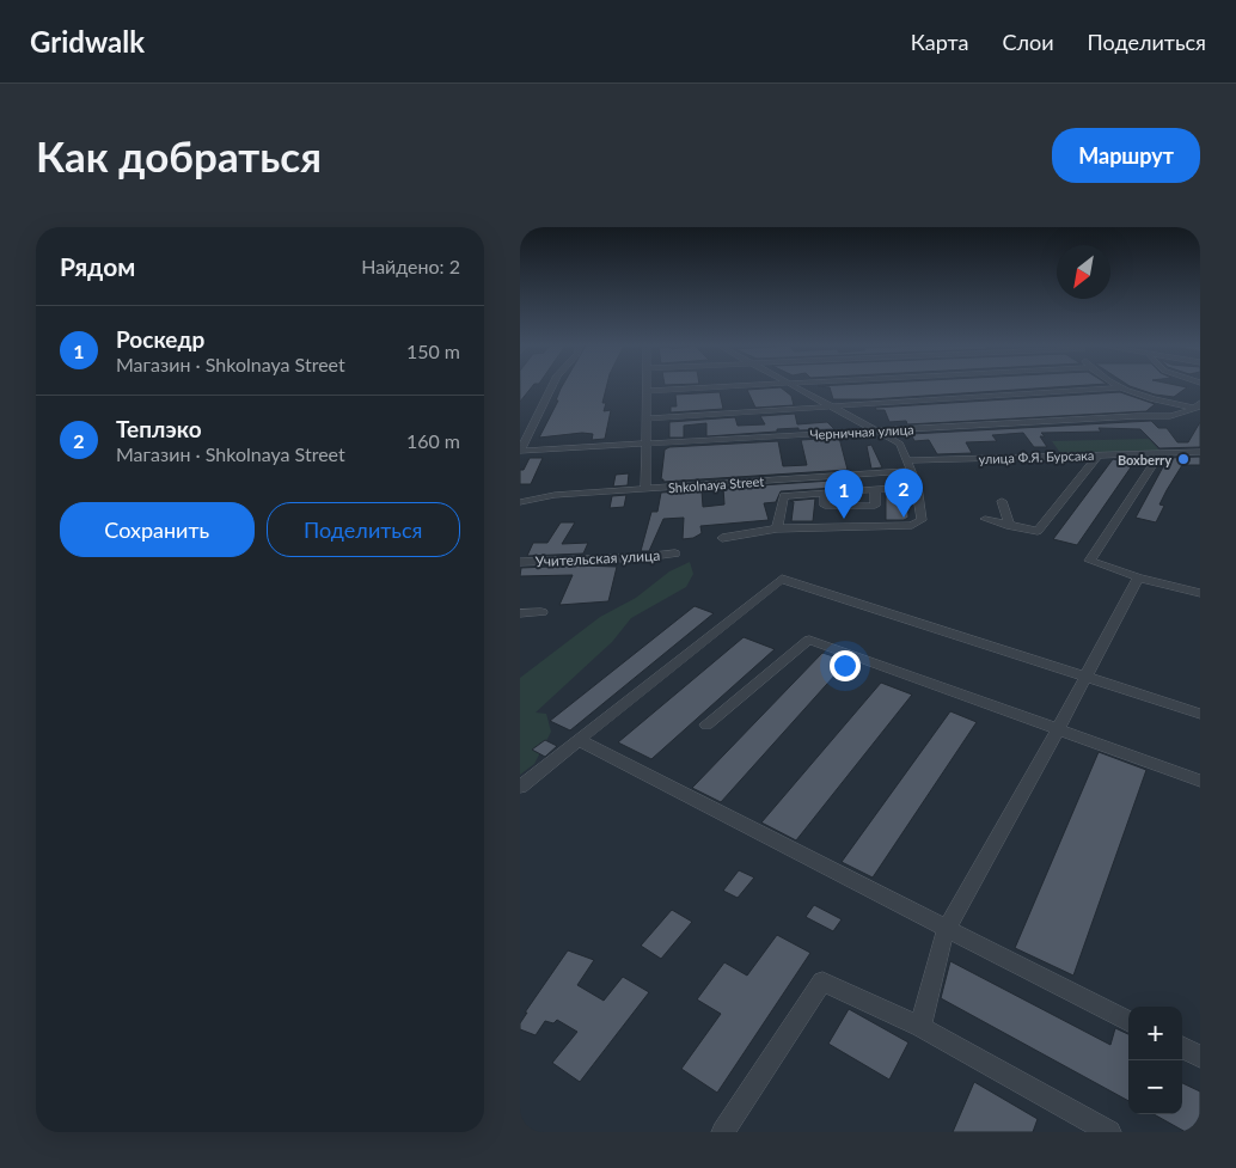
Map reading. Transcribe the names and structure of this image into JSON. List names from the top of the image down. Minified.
{"streets":{"street":["Черничная улица","улица Ф.Я. Бурсака","Shkolnaya Street","Учительская улица"]},"places":["Boxberry"],"north":"bottom left","page":{"header":"Gridwalk","nav":["Карта","Слои","Поделиться"],"buttons":["Маршрут",["Сохранить","Поделиться"]],"title":"Как добраться","heading":["Рядом","Найдено: 2"],"list":[{"mark":"1","name":"Роскедр","note":"Магазин · Shkolnaya Street","value":"150 m"},{"mark":"2","name":"Теплэко","note":"Магазин · Shkolnaya Street","value":"160 m"}],"pins":["2","1"],"map_buttons":["+","−"]}}
